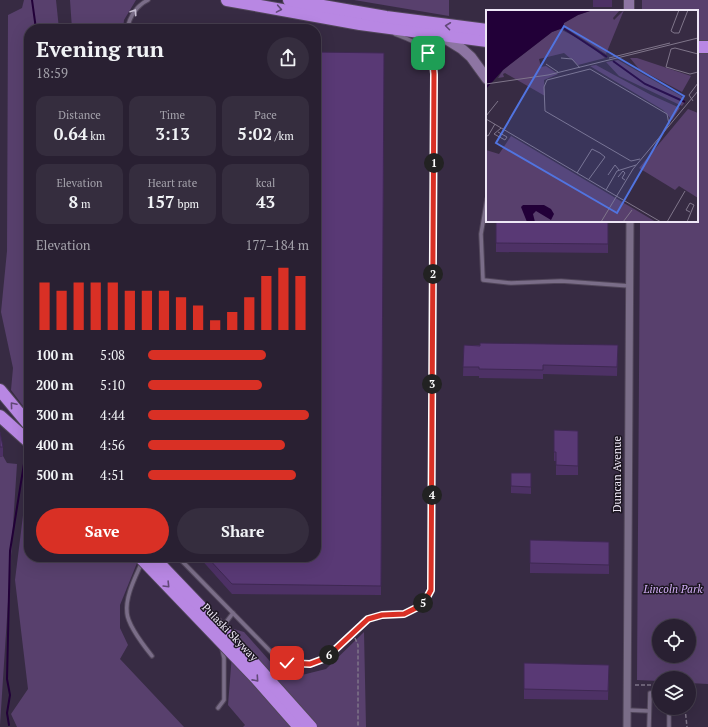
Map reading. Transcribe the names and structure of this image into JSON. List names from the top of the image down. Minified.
{"streets":{"highway":["Pulaski Skyway"],"street":["Duncan Avenue"]},"parks":["Lincoln Park"],"page":{"heading":["Evening run","18:59"],"stats":[["Distance","0.64 km"],["Time","3:13"],["Pace","5:02 /km"],["Elevation","8 m"],["Heart rate","157 bpm"],["kcal","43"]],"pins":["1","2","3","4","5","6"],"chart":["Elevation","177–184 m"],"list":[{"name":"100 m","note":"5:08"},{"name":"200 m","note":"5:10"},{"name":"300 m","note":"4:44"},{"name":"400 m","note":"4:56"},{"name":"500 m","note":"4:51"}],"buttons":["Save","Share"]}}
